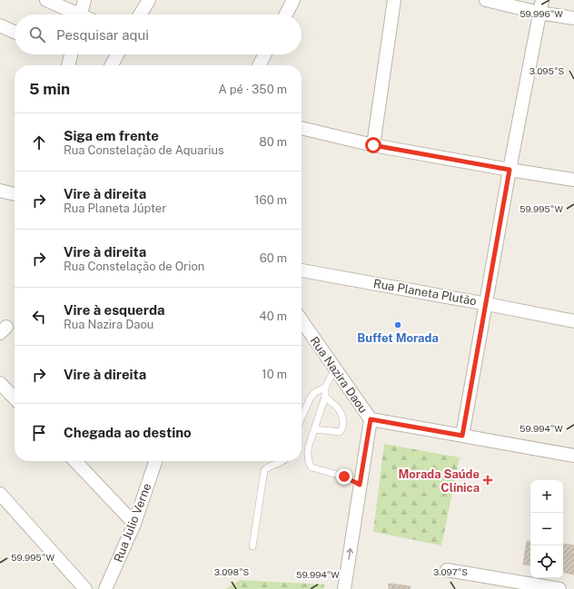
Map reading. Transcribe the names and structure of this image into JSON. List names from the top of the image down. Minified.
{"streets":{"street":["Rua Planeta Plutão","Rua Nazira Daou","Rua Julio Verne"]},"one_way":["Rua Nazira Daou"],"places":{"other":["Buffet Morada"],"health":["Morada Saúde Clínica"]},"page":{"search":"Pesquisar aqui","heading":["5 min","A pé · 350 m"],"list":[["Siga em frente","Rua Constelação de Aquarius","80 m"],["Vire à direita","Rua Planeta Júpter","160 m"],["Vire à direita","Rua Constelação de Orion","60 m"],["Vire à esquerda","Rua Nazira Daou","40 m"],["Vire à direita","10 m"],"Chegada ao destino"],"map_buttons":["+","−"]},"coordinates":["59.996°W","3.095°S","59.995°W","59.994°W","3.098°S","3.097°S"]}
